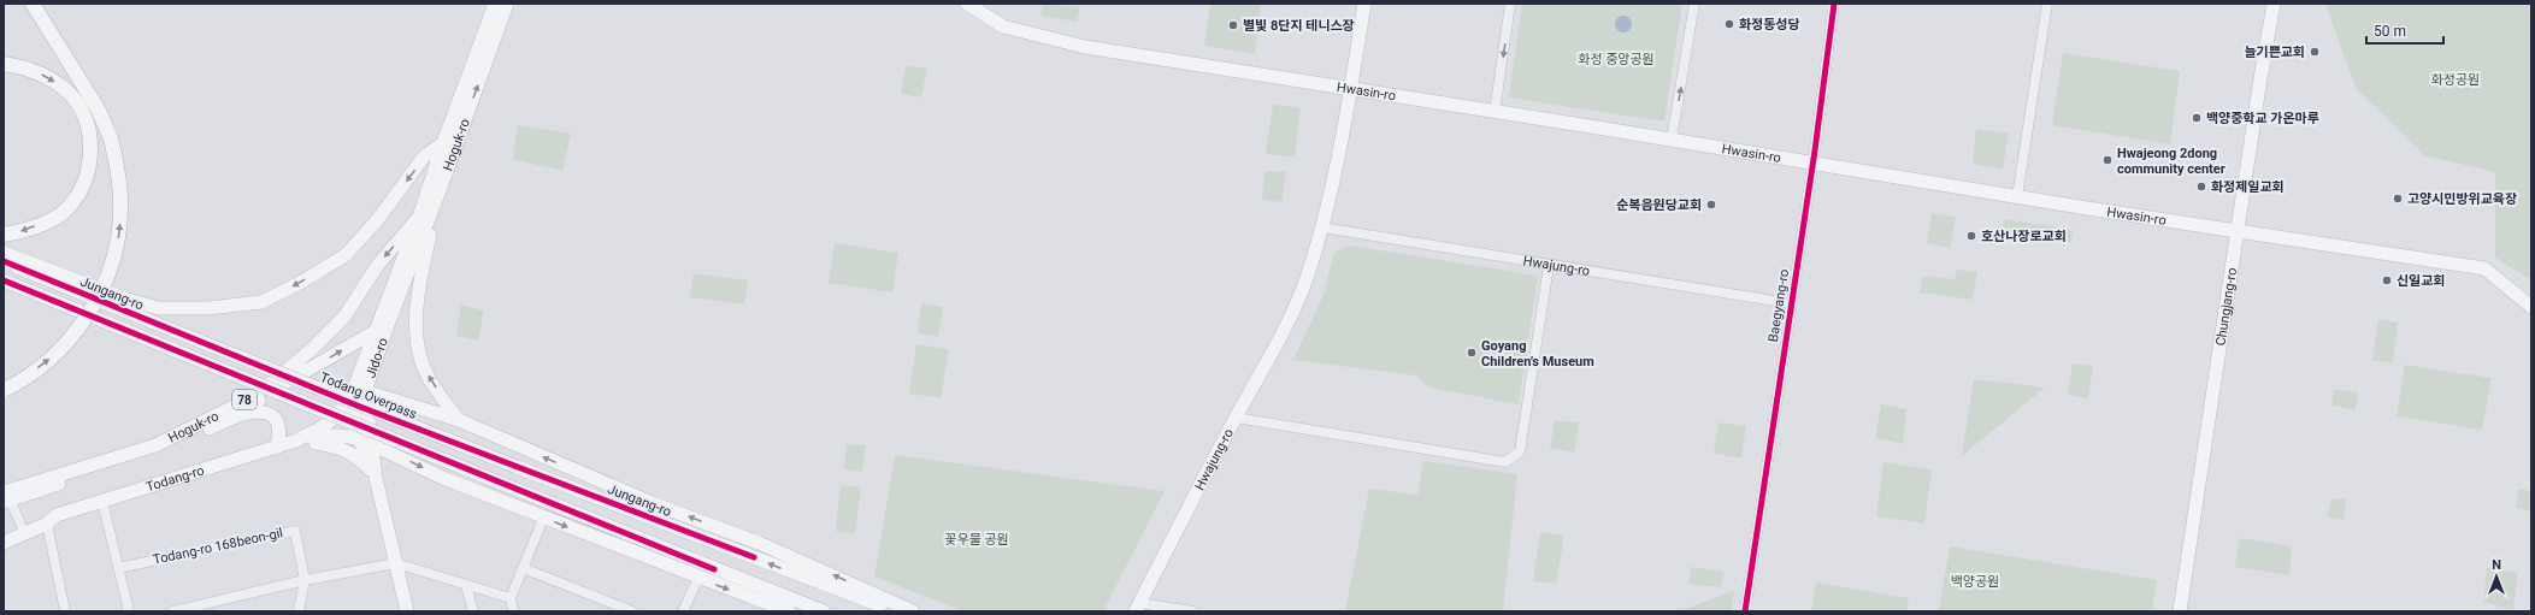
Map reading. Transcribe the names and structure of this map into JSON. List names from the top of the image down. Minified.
{"streets":{"main road":["Hwasin-ro","Hoguk-ro","Hwajung-ro","Jungang-ro","Chungjang-ro","Jido-ro","Todang Overpass","78","Todang-ro"],"street":["Baegyang-ro","Todang-ro 168beon-gil"]},"crossings":[["Hwasin-ro","Hwajung-ro"],["Hwasin-ro","Baegyang-ro"],["Hwasin-ro","Chungjang-ro"],["Hoguk-ro","Jido-ro"],["Hwajung-ro","Baegyang-ro"],["Jungang-ro","Todang Overpass"],["Jido-ro","Todang-ro"]],"parks":["화정 중앙공원","화정공원","꽃우물 공원","백양공원"],"places":["화정동성당","별빛 8단지 테니스장","늘기쁜교회","백양중학교 가온마루","Hwajeong 2dong community center","화정제일교회","고양시민방위교육장","순복음원당교회","호산나장로교회","신일교회","Goyang Children’s Museum"],"scale_bar":"50 m","north":"top"}
